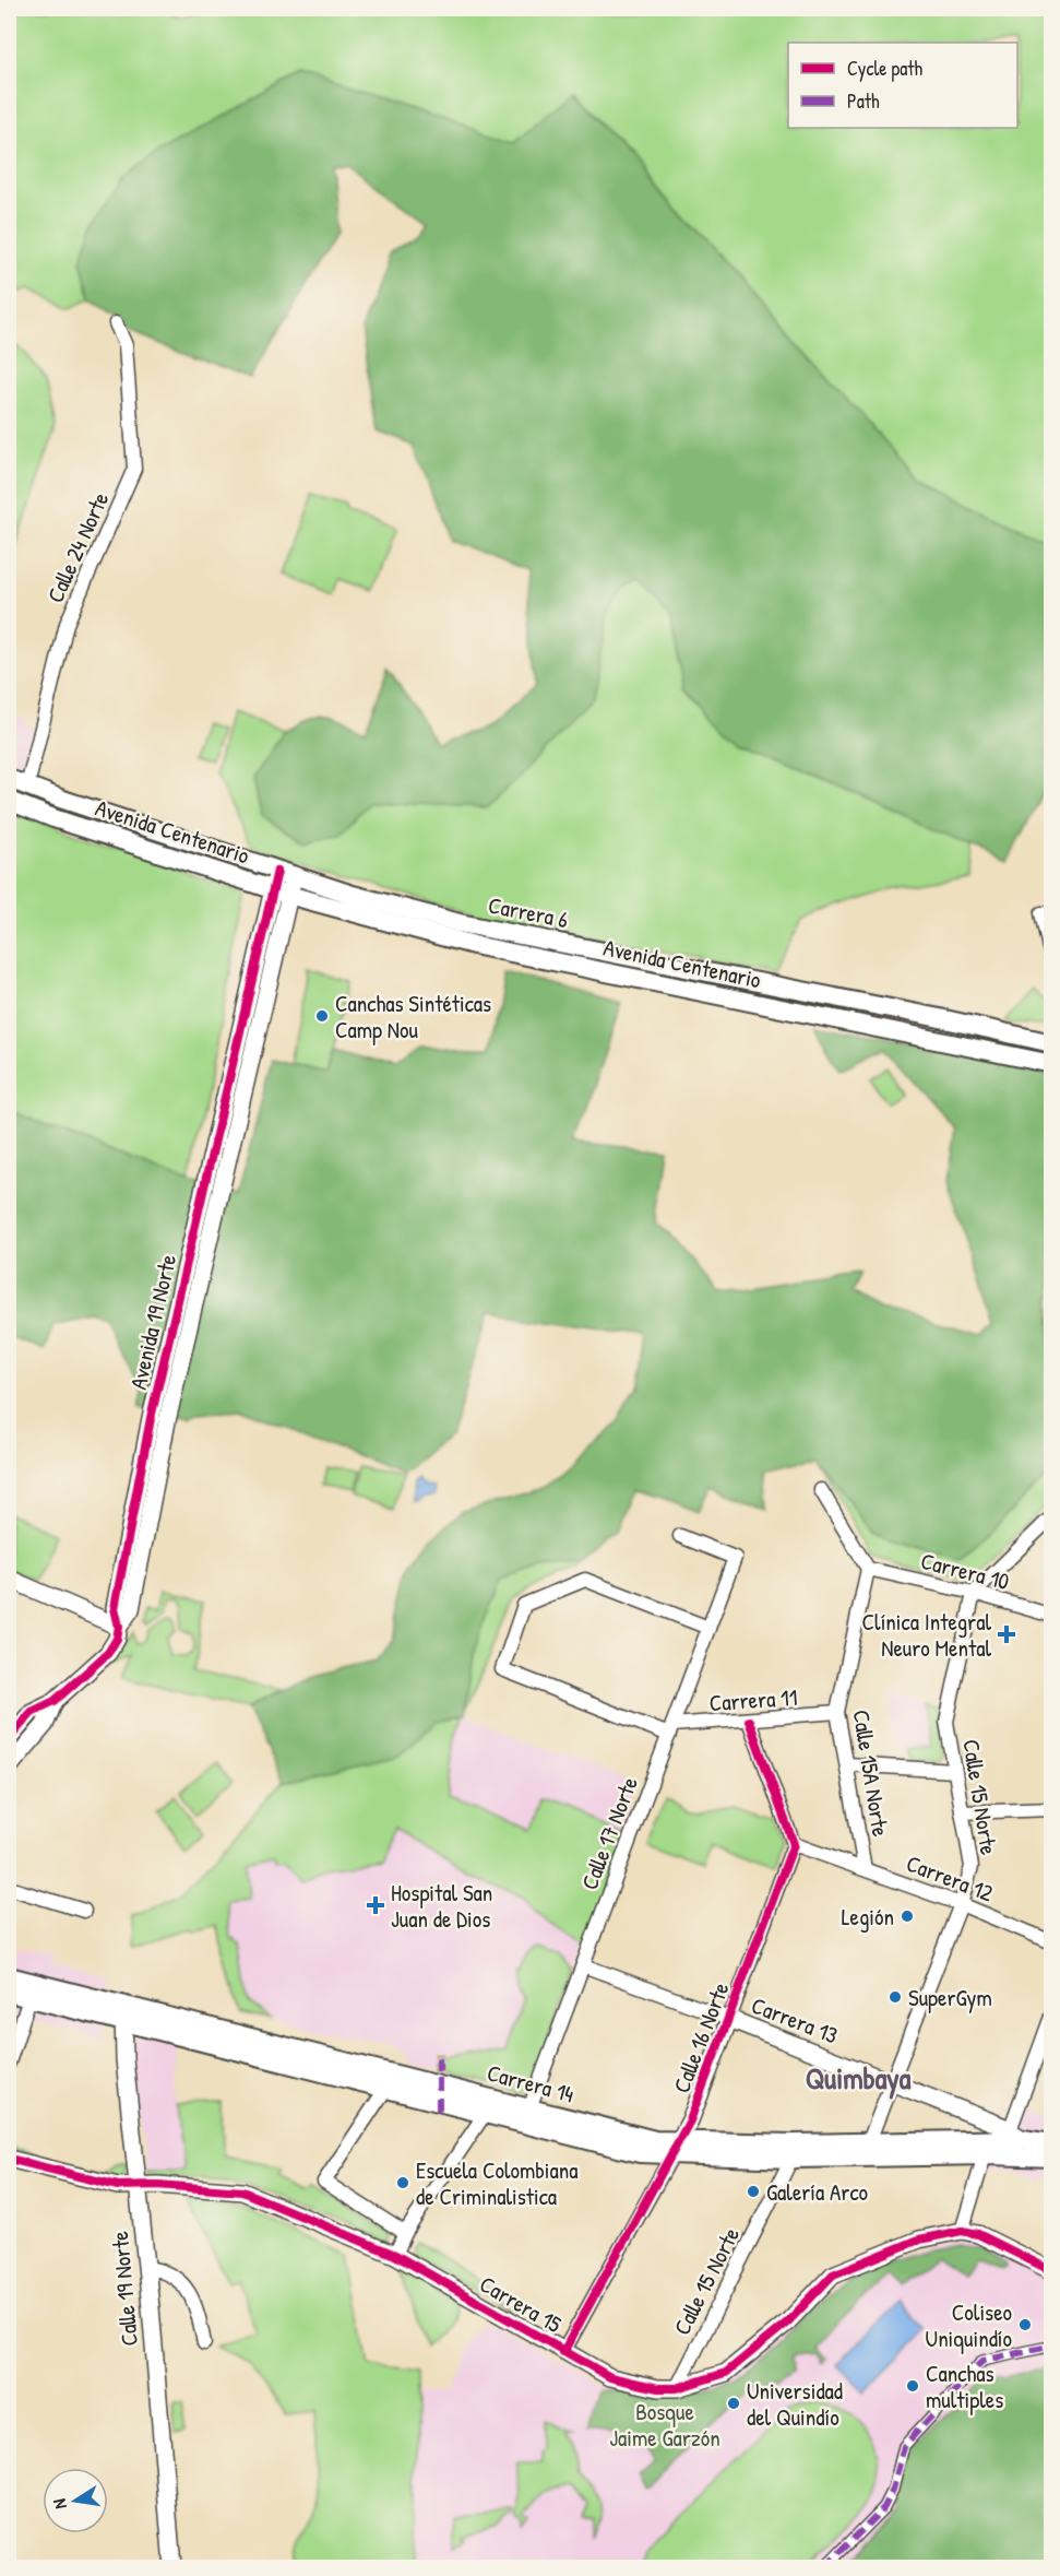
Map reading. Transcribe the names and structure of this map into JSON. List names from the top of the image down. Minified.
{"streets":{"main road":["Avenida Centenario","Carrera 6","Carrera 14"],"street":["Calle 24 Norte","Avenida 19 Norte","Carrera 10","Carrera 11","Calle 15A Norte","Calle 15 Norte","Calle 17 Norte","Carrera 12","Carrera 13","Calle 16 Norte","Calle 19 Norte","Carrera 15"]},"crossings":[["Calle 24 Norte","Carrera 6"],["Avenida Centenario","Avenida 19 Norte"],["Carrera 6","Avenida 19 Norte"],["Carrera 10","Calle 15A Norte"],["Carrera 10","Calle 15 Norte"],["Carrera 11","Calle 15A Norte"],["Carrera 11","Calle 17 Norte"],["Calle 15A Norte","Carrera 12"],["Calle 15 Norte","Carrera 12"],["Calle 15 Norte","Carrera 13"],["Calle 15 Norte","Carrera 14"],["Calle 15 Norte","Carrera 15"],["Calle 17 Norte","Carrera 13"],["Calle 17 Norte","Carrera 14"],["Carrera 12","Calle 16 Norte"],["Carrera 13","Calle 16 Norte"],["Carrera 13","Carrera 14"],["Calle 16 Norte","Carrera 14"],["Calle 16 Norte","Carrera 15"],["Carrera 14","Calle 19 Norte"],["Calle 19 Norte","Carrera 15"]],"districts":["Quimbaya"],"parks":["Bosque Jaime Garzón"],"places":{"other":["Canchas Sintéticas Camp Nou","Legión","SuperGym","Escuela Colombiana de Criminalistica","Galería Arco","Coliseo Uniquindío","Canchas multiples","Universidad del Quindío"],"health":["Clínica Integral Neuro Mental","Hospital San Juan de Dios"]},"legend":["Cycle path","Path"],"north":"left"}
